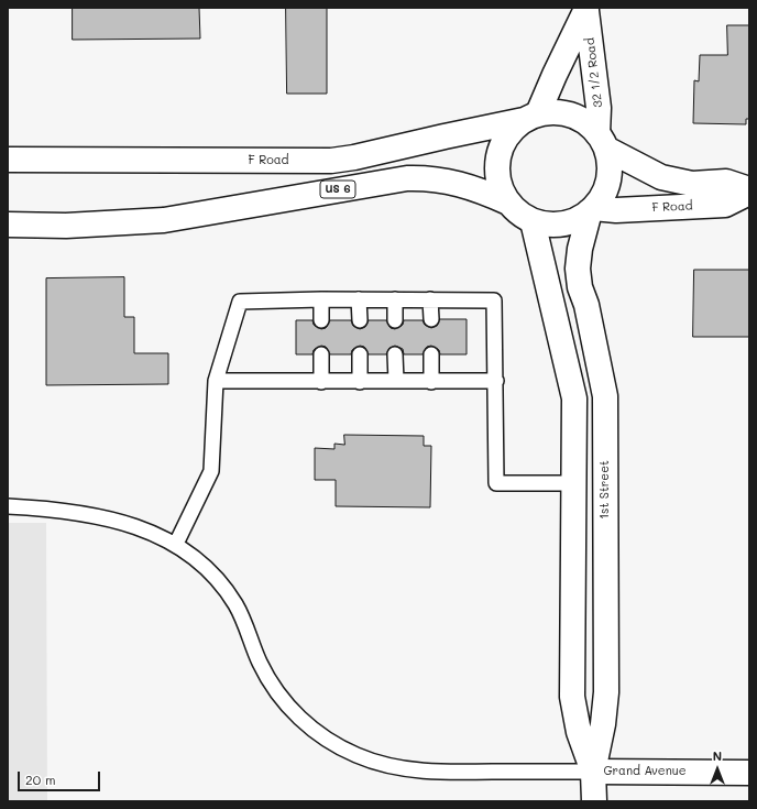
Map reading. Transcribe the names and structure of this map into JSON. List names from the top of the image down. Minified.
{"streets":{"main road":["32 1/2 Road","F Road","US 6","1st Street","Grand Avenue"]},"crossings":[["32 1/2 Road","F Road"],["32 1/2 Road","US 6"],["32 1/2 Road","1st Street"],["F Road","US 6"],["F Road","1st Street"],["US 6","1st Street"],["1st Street","Grand Avenue"]],"scale_bar":"20 m","north":"top"}
